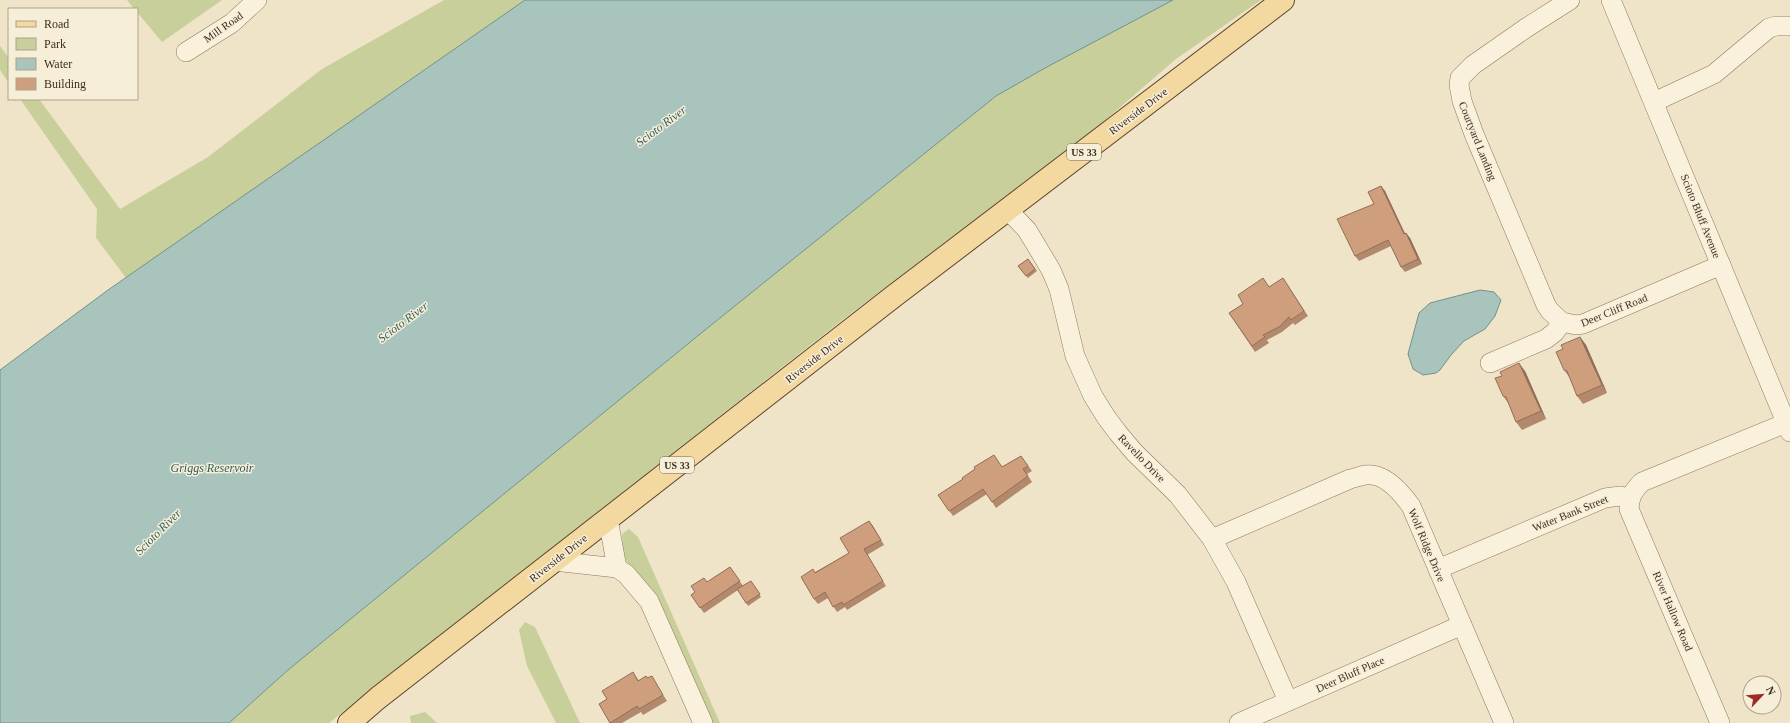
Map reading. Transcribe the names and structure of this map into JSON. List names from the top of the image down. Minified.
{"streets":{"main road":["Riverside Drive","US 33"],"street":["Mill Road","Courtyard Landing","Scioto Bluff Avenue","Deer Cliff Road","Ravello Drive","Water Bank Street","Wolf Ridge Drive","River Hallow Road","Deer Bluff Place"]},"crossings":[["Riverside Drive","Ravello Drive"],["Courtyard Landing","Deer Cliff Road"],["Scioto Bluff Avenue","Deer Cliff Road"],["Ravello Drive","Wolf Ridge Drive"],["Ravello Drive","Deer Bluff Place"],["Water Bank Street","Wolf Ridge Drive"],["Water Bank Street","River Hallow Road"],["Wolf Ridge Drive","Deer Bluff Place"]],"water":["Scioto River","Griggs Reservoir"],"legend":["Road","Park","Water","Building"],"north":"top right"}
